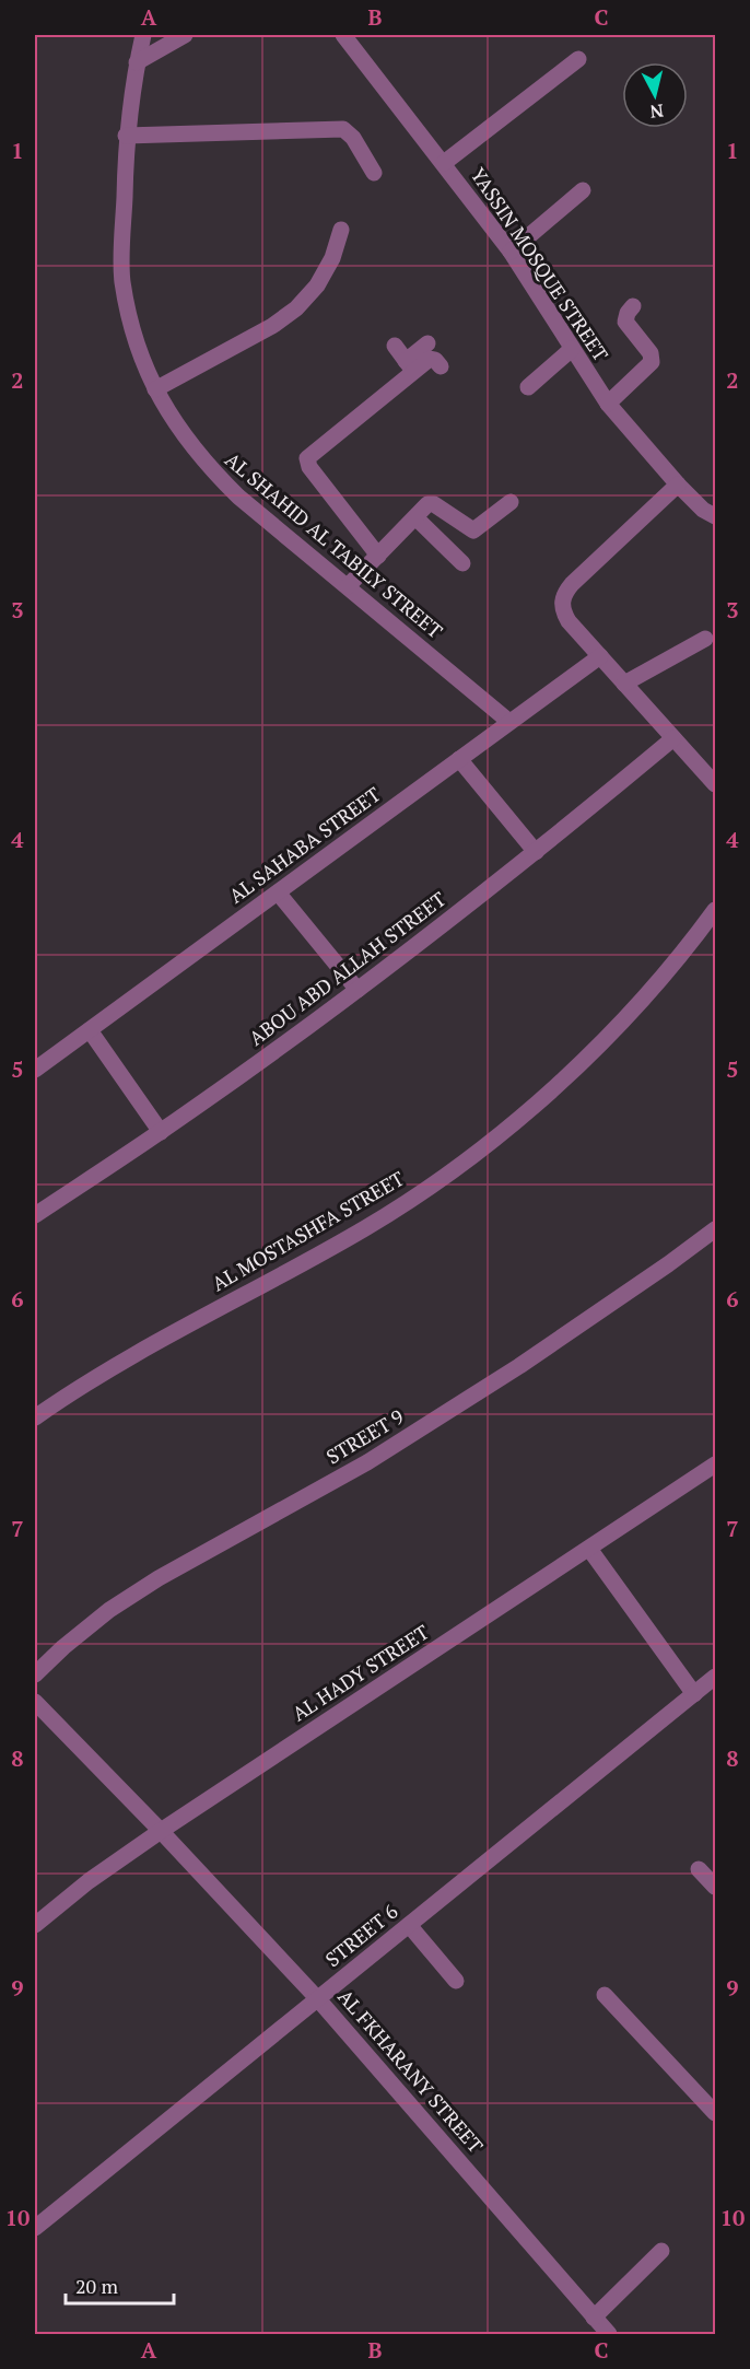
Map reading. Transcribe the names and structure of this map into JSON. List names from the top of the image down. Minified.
{"streets":{"street":["YASSIN MOSQUE STREET","AL SHAHID AL TABILY STREET","AL SAHABA STREET","ABOU ABD ALLAH STREET","AL MOSTASHFA STREET","STREET 9","AL HADY STREET","STREET 6","AL FKHARANY STREET"]},"crossings":[["AL SHAHID AL TABILY STREET","AL SAHABA STREET"],["AL HADY STREET","AL FKHARANY STREET"],["STREET 6","AL FKHARANY STREET"]],"scale_bar":"20 m","north":"bottom","grid":{"columns":["A","B","C"],"rows":["1","2","3","4","5","6","7","8","9","10"]}}
